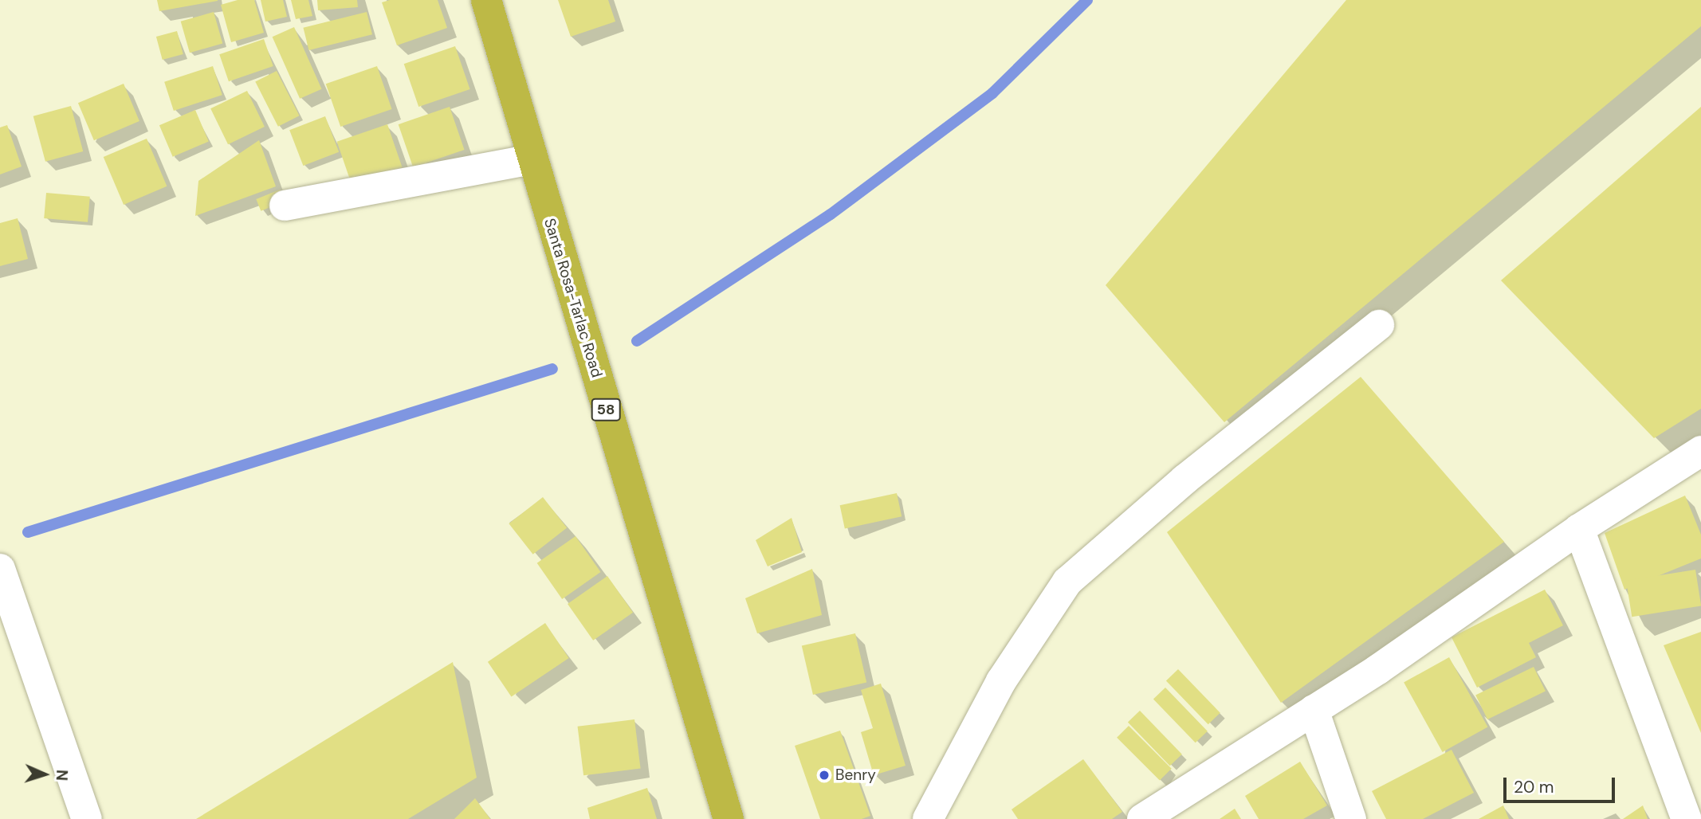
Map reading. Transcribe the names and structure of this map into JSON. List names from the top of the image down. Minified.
{"streets":{"highway":["Santa Rosa-Tarlac Road","58"]},"places":["Benry"],"scale_bar":"20 m","north":"right"}
